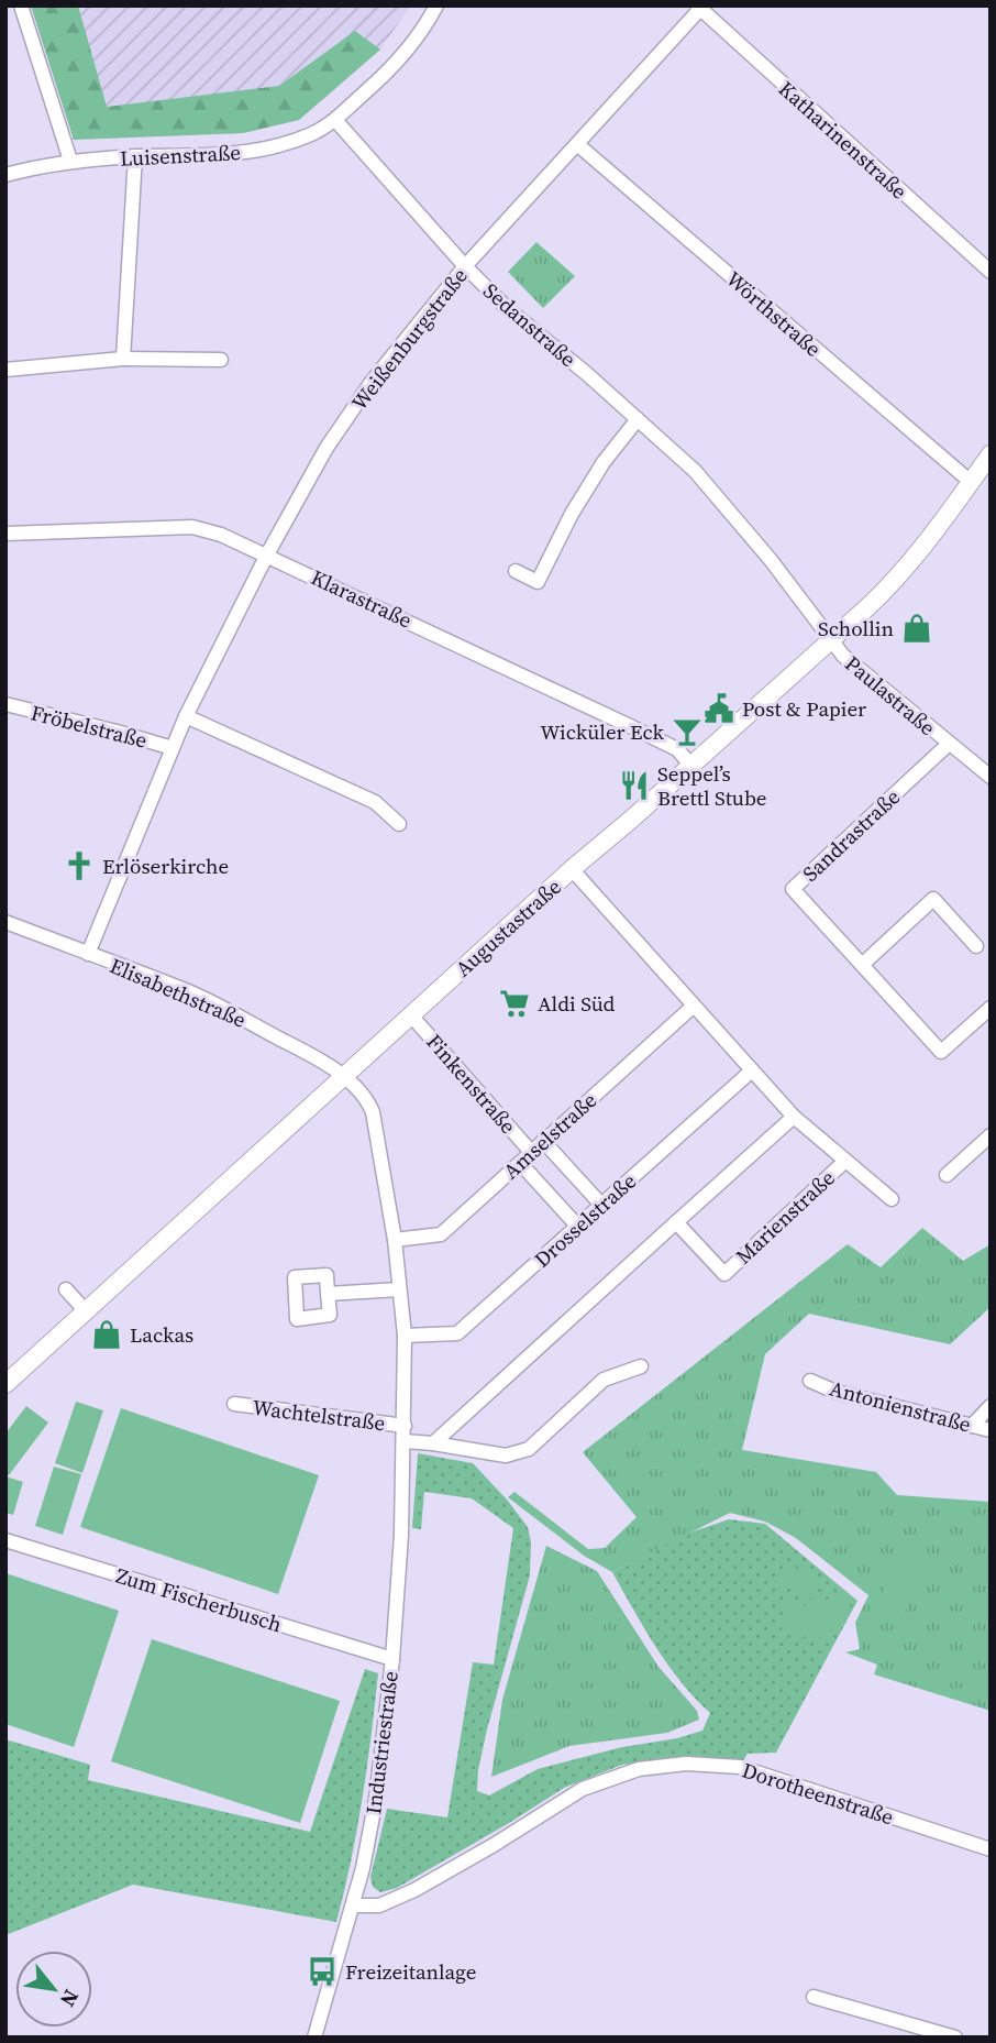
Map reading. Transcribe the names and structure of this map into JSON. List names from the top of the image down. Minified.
{"streets":{"main road":["Augustastraße"],"street":["Katharinenstraße","Luisenstraße","Wörthstraße","Sedanstraße","Weißenburgstraße","Klarastraße","Paulastraße","Fröbelstraße","Sandrastraße","Elisabethstraße","Finkenstraße","Amselstraße","Marienstraße","Drosselstraße","Antonienstraße","Wachtelstraße","Zum Fischerbusch","Industriestraße","Dorotheenstraße"]},"crossings":[["Katharinenstraße","Weißenburgstraße"],["Luisenstraße","Sedanstraße"],["Wörthstraße","Weißenburgstraße"],["Wörthstraße","Augustastraße"],["Sedanstraße","Weißenburgstraße"],["Sedanstraße","Paulastraße"],["Sedanstraße","Augustastraße"],["Weißenburgstraße","Klarastraße"],["Weißenburgstraße","Fröbelstraße"],["Weißenburgstraße","Elisabethstraße"],["Klarastraße","Augustastraße"],["Paulastraße","Sandrastraße"],["Paulastraße","Augustastraße"],["Augustastraße","Elisabethstraße"],["Augustastraße","Finkenstraße"],["Augustastraße","Marienstraße"],["Augustastraße","Industriestraße"],["Elisabethstraße","Industriestraße"],["Finkenstraße","Amselstraße"],["Amselstraße","Marienstraße"],["Amselstraße","Industriestraße"],["Marienstraße","Drosselstraße"],["Drosselstraße","Industriestraße"],["Wachtelstraße","Industriestraße"],["Zum Fischerbusch","Industriestraße"],["Industriestraße","Dorotheenstraße"]],"places":{"shop":["Schollin","Lackas"],"public building":["Post & Papier"],"bar":["Wicküler Eck"],"restaurant":["Seppel’s Brettl Stube"],"church":["Erlöserkirche"],"supermarket":["Aldi Süd"],"bus stop":["Freizeitanlage"]},"north":"bottom right"}
